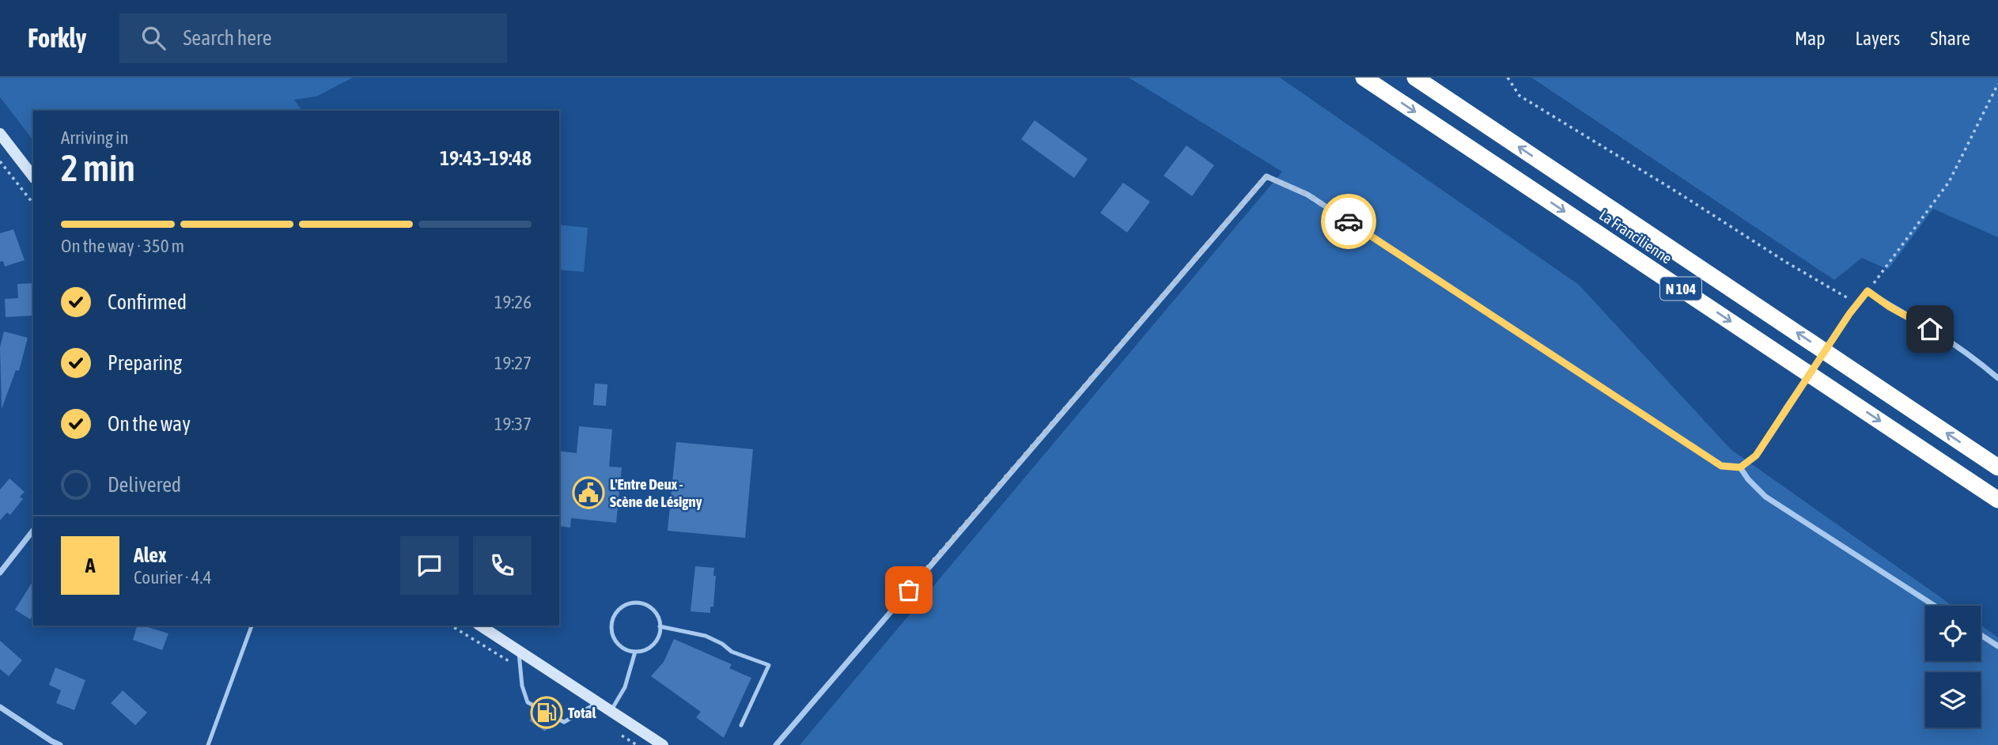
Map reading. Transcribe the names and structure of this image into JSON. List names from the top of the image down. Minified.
{"streets":{"highway":["La Francilienne","N 104"]},"places":{"public building":["L'Entre Deux - Scène de Lésigny"],"fuel station":["Total"]},"page":{"header":"Forkly","search":"Search here","nav":["Map","Layers","Share"],"heading":["2 min","Arriving in","19:43–19:48"],"panel":["Alex","Courier · 4.4"],"bar":"On the way · 350 m","list":[["Confirmed","19:26"],["Preparing","19:27"],["On the way","19:37"],"Delivered"],"round":"A"}}
